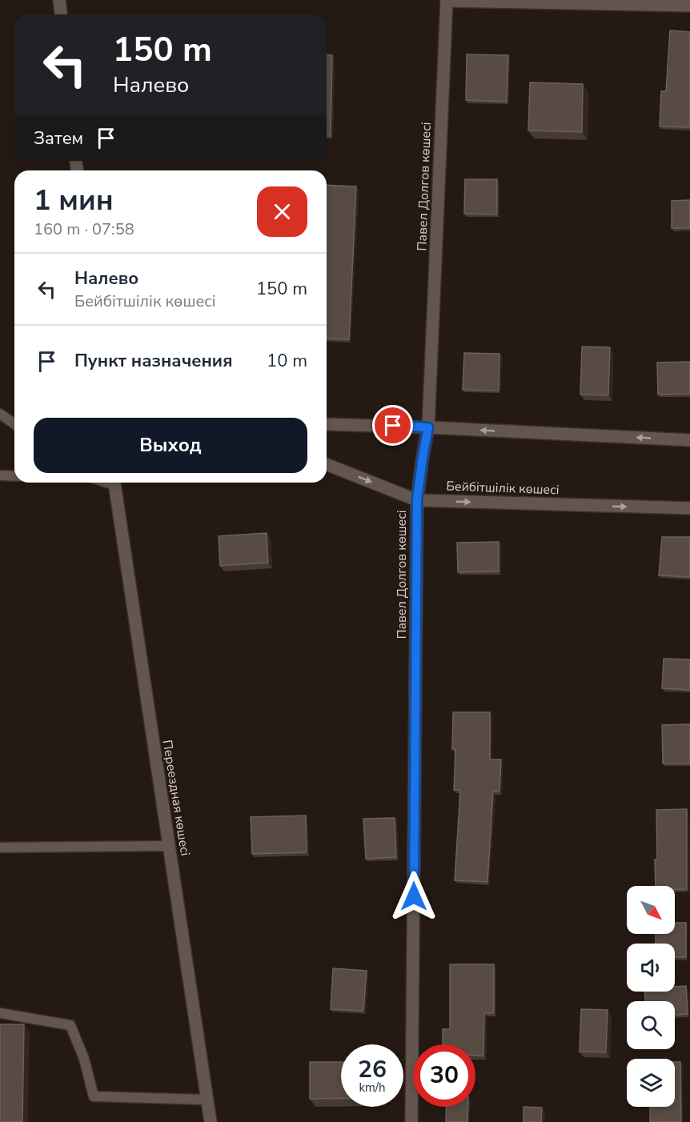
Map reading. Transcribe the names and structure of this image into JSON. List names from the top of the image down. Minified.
{"streets":{"street":["Павел Долгов көшесі","Бейбітшілік көшесі","Переездная көшесі"]},"crossings":[["Павел Долгов көшесі","Бейбітшілік көшесі"]],"north":"bottom right","page":{"turn":["150 m","Налево"],"then":"Затем","heading":["1 мин","160 m · 07:58"],"list":[{"name":"Налево","note":"Бейбітшілік көшесі","value":"150 m"},{"name":"Пункт назначения","value":"10 m"}],"buttons":"Выход","speed":"26 km/h","limit":"30"}}
